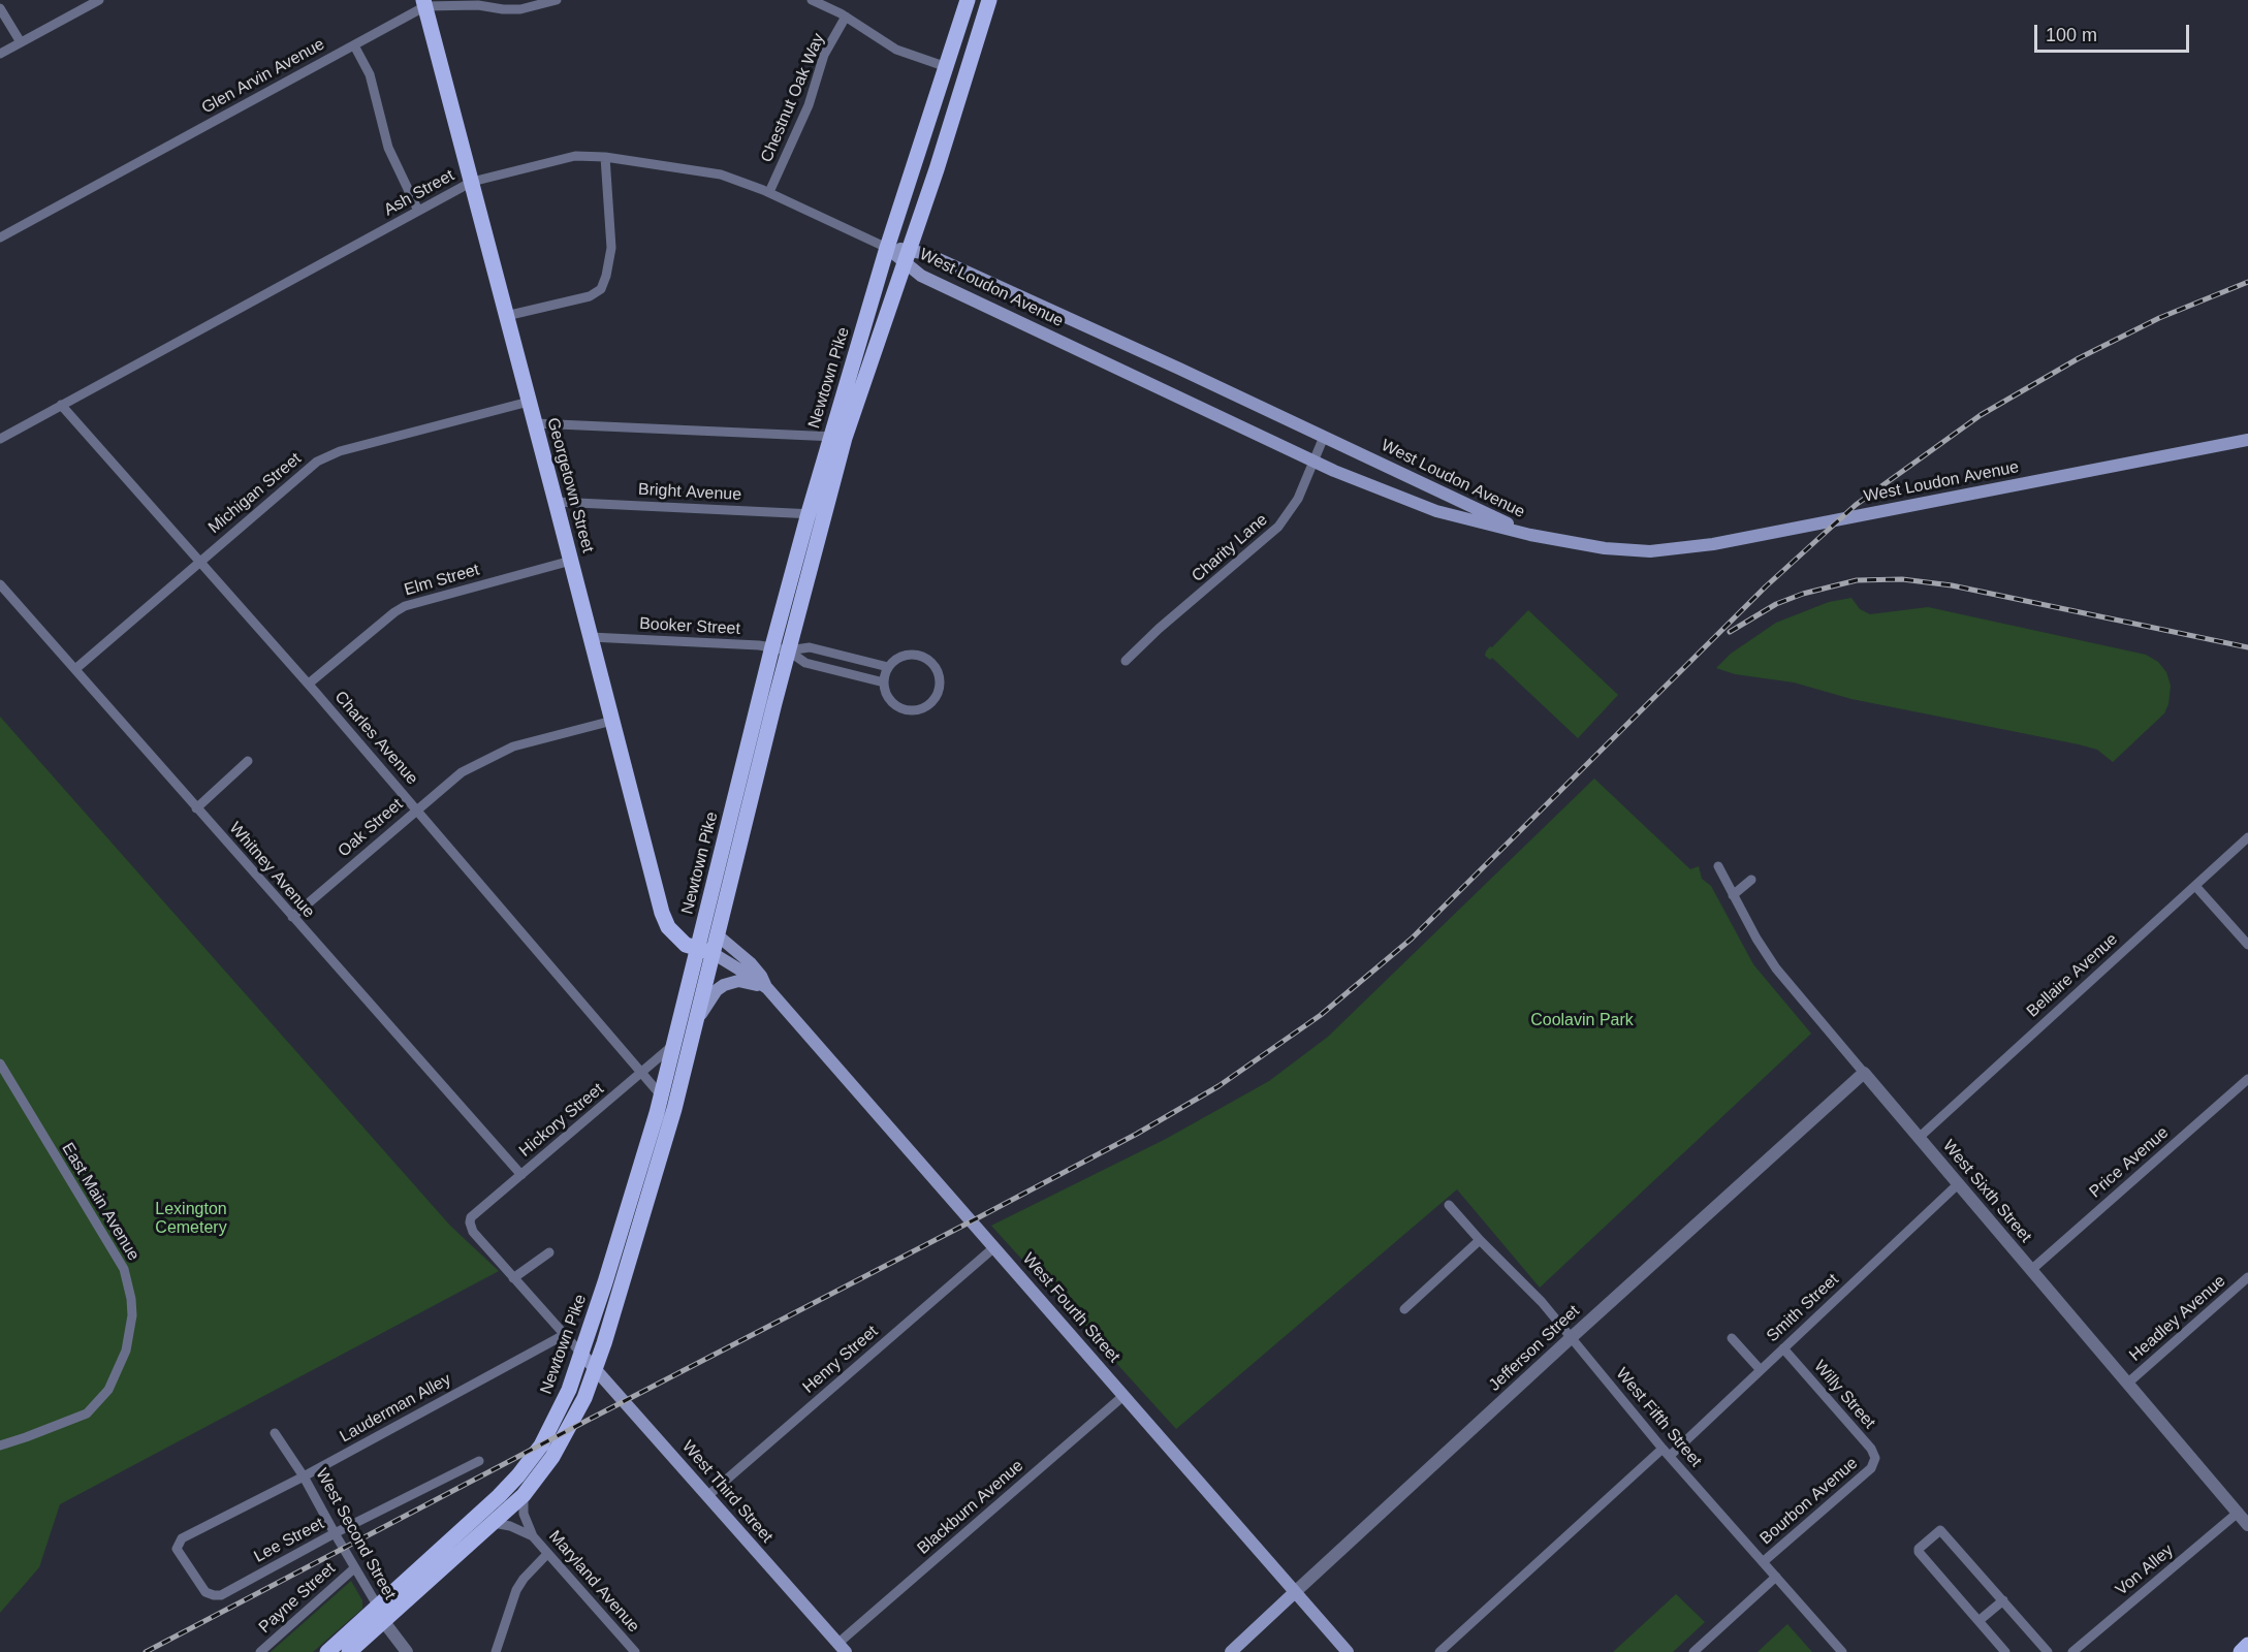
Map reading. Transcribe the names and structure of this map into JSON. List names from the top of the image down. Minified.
{"streets":{"main road":["West Loudon Avenue","Newtown Pike","Georgetown Street","West Fourth Street","Jefferson Street","West Third Street"],"street":["Glen Arvin Avenue","Chestnut Oak Way","Ash Street","Bright Avenue","Michigan Street","Charity Lane","Elm Street","Booker Street","Charles Avenue","Oak Street","Whitney Avenue","Bellaire Avenue","Hickory Street","Price Avenue","West Sixth Street","East Main Avenue","Smith Street","Headley Avenue","Henry Street","Willy Street","Lauderman Alley","West Fifth Street","Bourbon Avenue","Blackburn Avenue","West Second Street","Lee Street","Von Alley","Maryland Avenue","Payne Street"]},"crossings":[["Glen Arvin Avenue","Georgetown Street"],["Chestnut Oak Way","Ash Street"],["Ash Street","West Loudon Avenue"],["Ash Street","Newtown Pike"],["Ash Street","Georgetown Street"],["Ash Street","Charles Avenue"],["West Loudon Avenue","Newtown Pike"],["West Loudon Avenue","Charity Lane"],["Newtown Pike","Georgetown Street"],["Newtown Pike","Bright Avenue"],["Newtown Pike","Booker Street"],["Newtown Pike","Charles Avenue"],["Newtown Pike","Hickory Street"],["Newtown Pike","West Fourth Street"],["Newtown Pike","West Third Street"],["Newtown Pike","West Second Street"],["Newtown Pike","Maryland Avenue"],["Georgetown Street","Bright Avenue"],["Georgetown Street","Michigan Street"],["Georgetown Street","Elm Street"],["Georgetown Street","Booker Street"],["Georgetown Street","Oak Street"],["Georgetown Street","West Fourth Street"],["Michigan Street","Charles Avenue"],["Michigan Street","Whitney Avenue"],["Elm Street","Charles Avenue"],["Charles Avenue","Oak Street"],["Charles Avenue","Hickory Street"],["Oak Street","Whitney Avenue"],["Whitney Avenue","Hickory Street"],["Bellaire Avenue","West Sixth Street"],["Price Avenue","West Sixth Street"],["West Sixth Street","Smith Street"],["West Sixth Street","Headley Avenue"],["West Sixth Street","Jefferson Street"],["West Sixth Street","Von Alley"],["West Fourth Street","Jefferson Street"],["West Fourth Street","Henry Street"],["West Fourth Street","Blackburn Avenue"],["Smith Street","Willy Street"],["Smith Street","West Fifth Street"],["Jefferson Street","West Fifth Street"],["Henry Street","West Third Street"],["Willy Street","Bourbon Avenue"],["Lauderman Alley","West Second Street"],["Lauderman Alley","Lee Street"],["West Fifth Street","Bourbon Avenue"],["West Third Street","Blackburn Avenue"],["West Second Street","Lee Street"],["West Second Street","Payne Street"]],"parks":["Coolavin Park","Lexington Cemetery"],"scale_bar":"100 m"}
